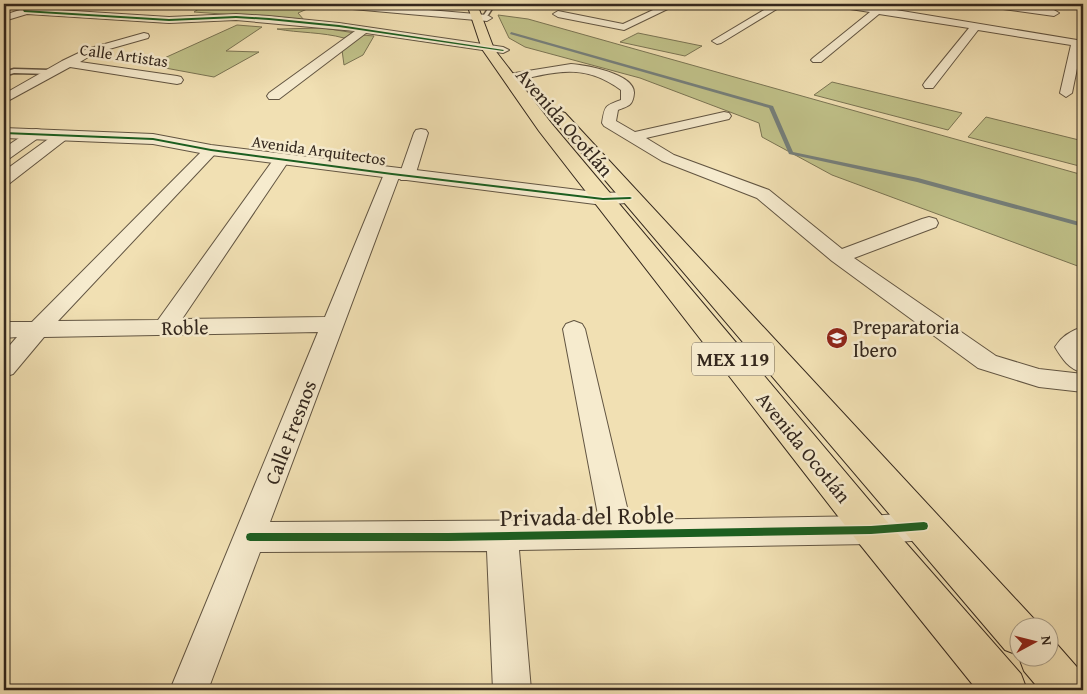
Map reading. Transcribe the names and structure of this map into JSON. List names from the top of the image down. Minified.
{"streets":{"main road":["Avenida Ocotlán","MEX 119"],"street":["Calle Artistas","Avenida Arquitectos","Roble","Calle Fresnos","Privada del Roble"]},"crossings":[["Avenida Ocotlán","Avenida Arquitectos"],["Avenida Ocotlán","Privada del Roble"],["Avenida Arquitectos","Calle Fresnos"],["Roble","Calle Fresnos"],["Calle Fresnos","Privada del Roble"]],"places":{"school or university":["Preparatoria Ibero"]},"north":"right"}
